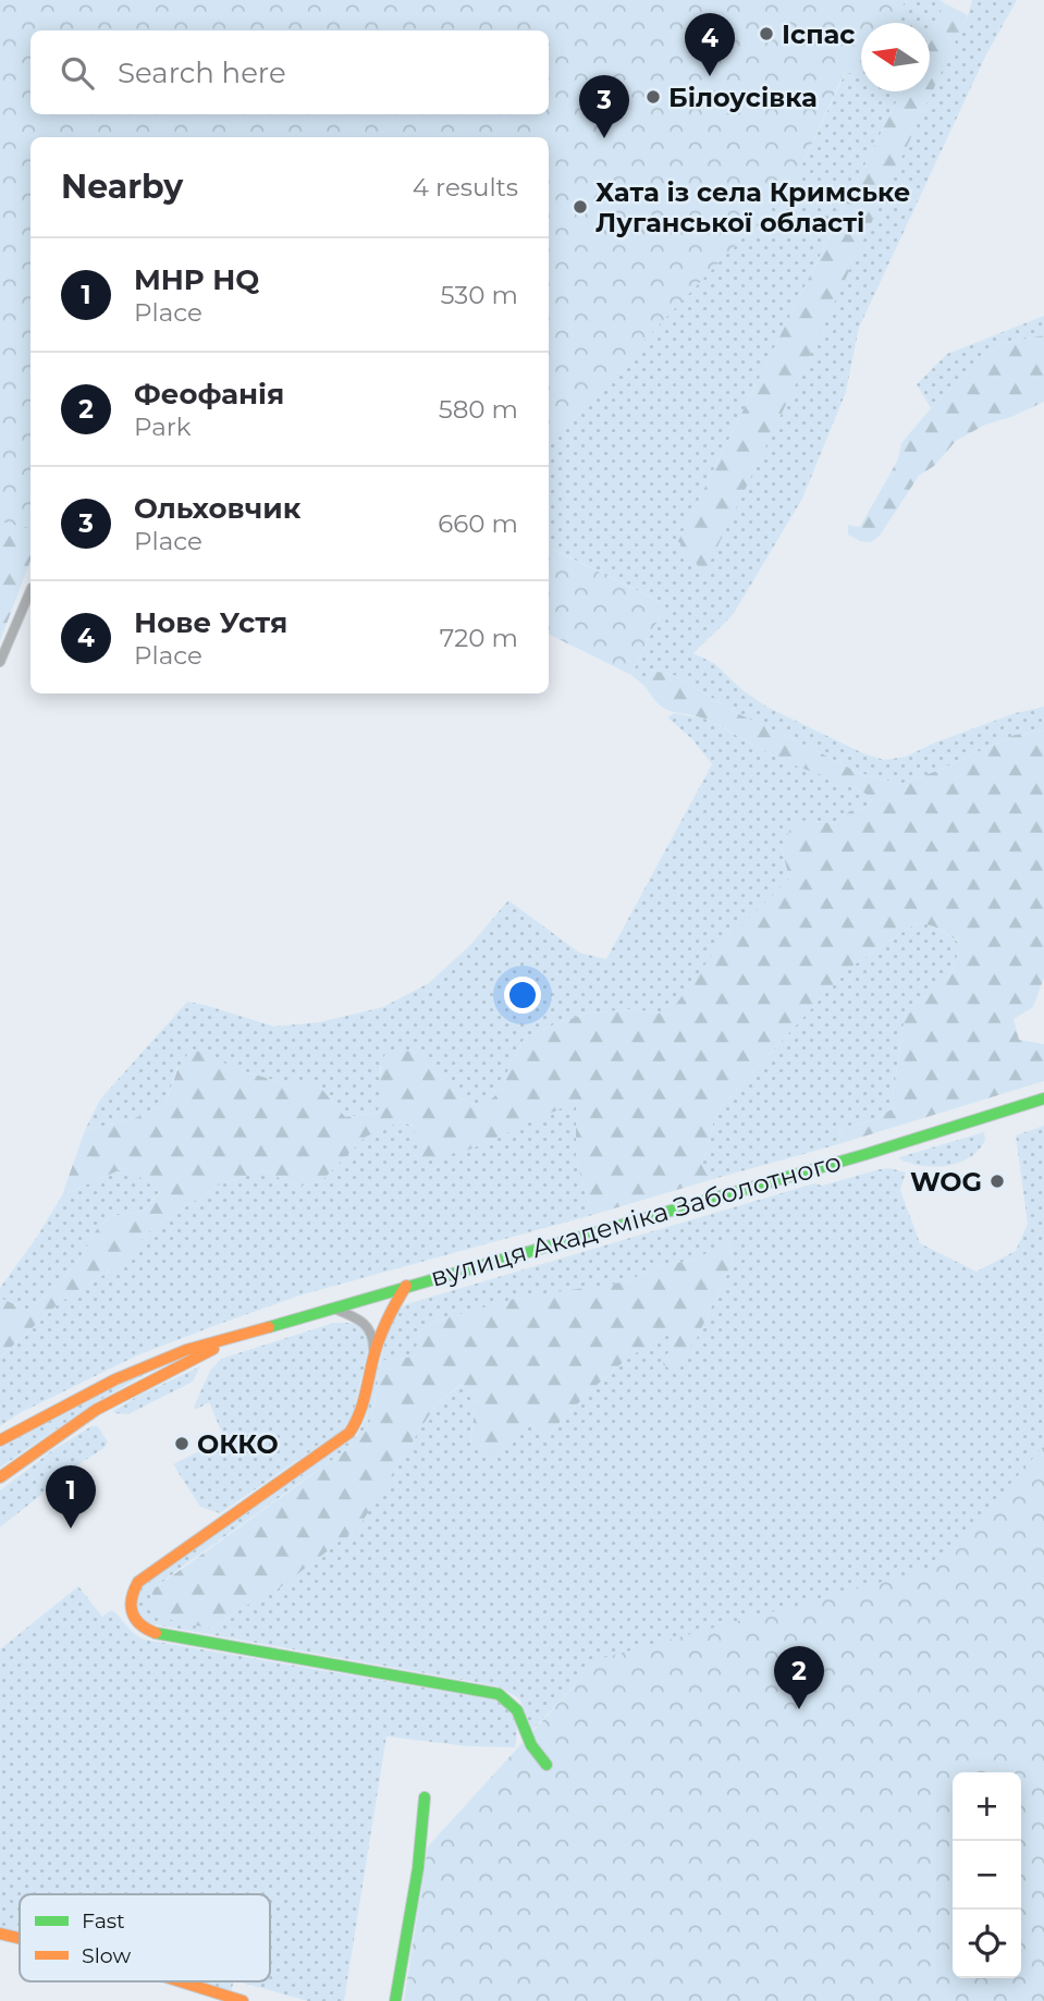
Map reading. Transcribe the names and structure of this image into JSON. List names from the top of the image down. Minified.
{"streets":{"main road":["вулиця Академіка Заболотного"]},"places":["Іспас","Білоусівка","Хата iз села Кримське Луганської області","WOG","ОККО"],"legend":["Fast","Slow"],"north":"left","page":{"pins":["4","3","1","2"],"search":"Search here","heading":["Nearby","4 results"],"list":[{"mark":"1","name":"MHP HQ","note":"Place","value":"530 m"},{"mark":"2","name":"Феофанія","note":"Park","value":"580 m"},{"mark":"3","name":"Ольховчик","note":"Place","value":"660 m"},{"mark":"4","name":"Нове Устя","note":"Place","value":"720 m"}],"map_buttons":["+","−"]}}
